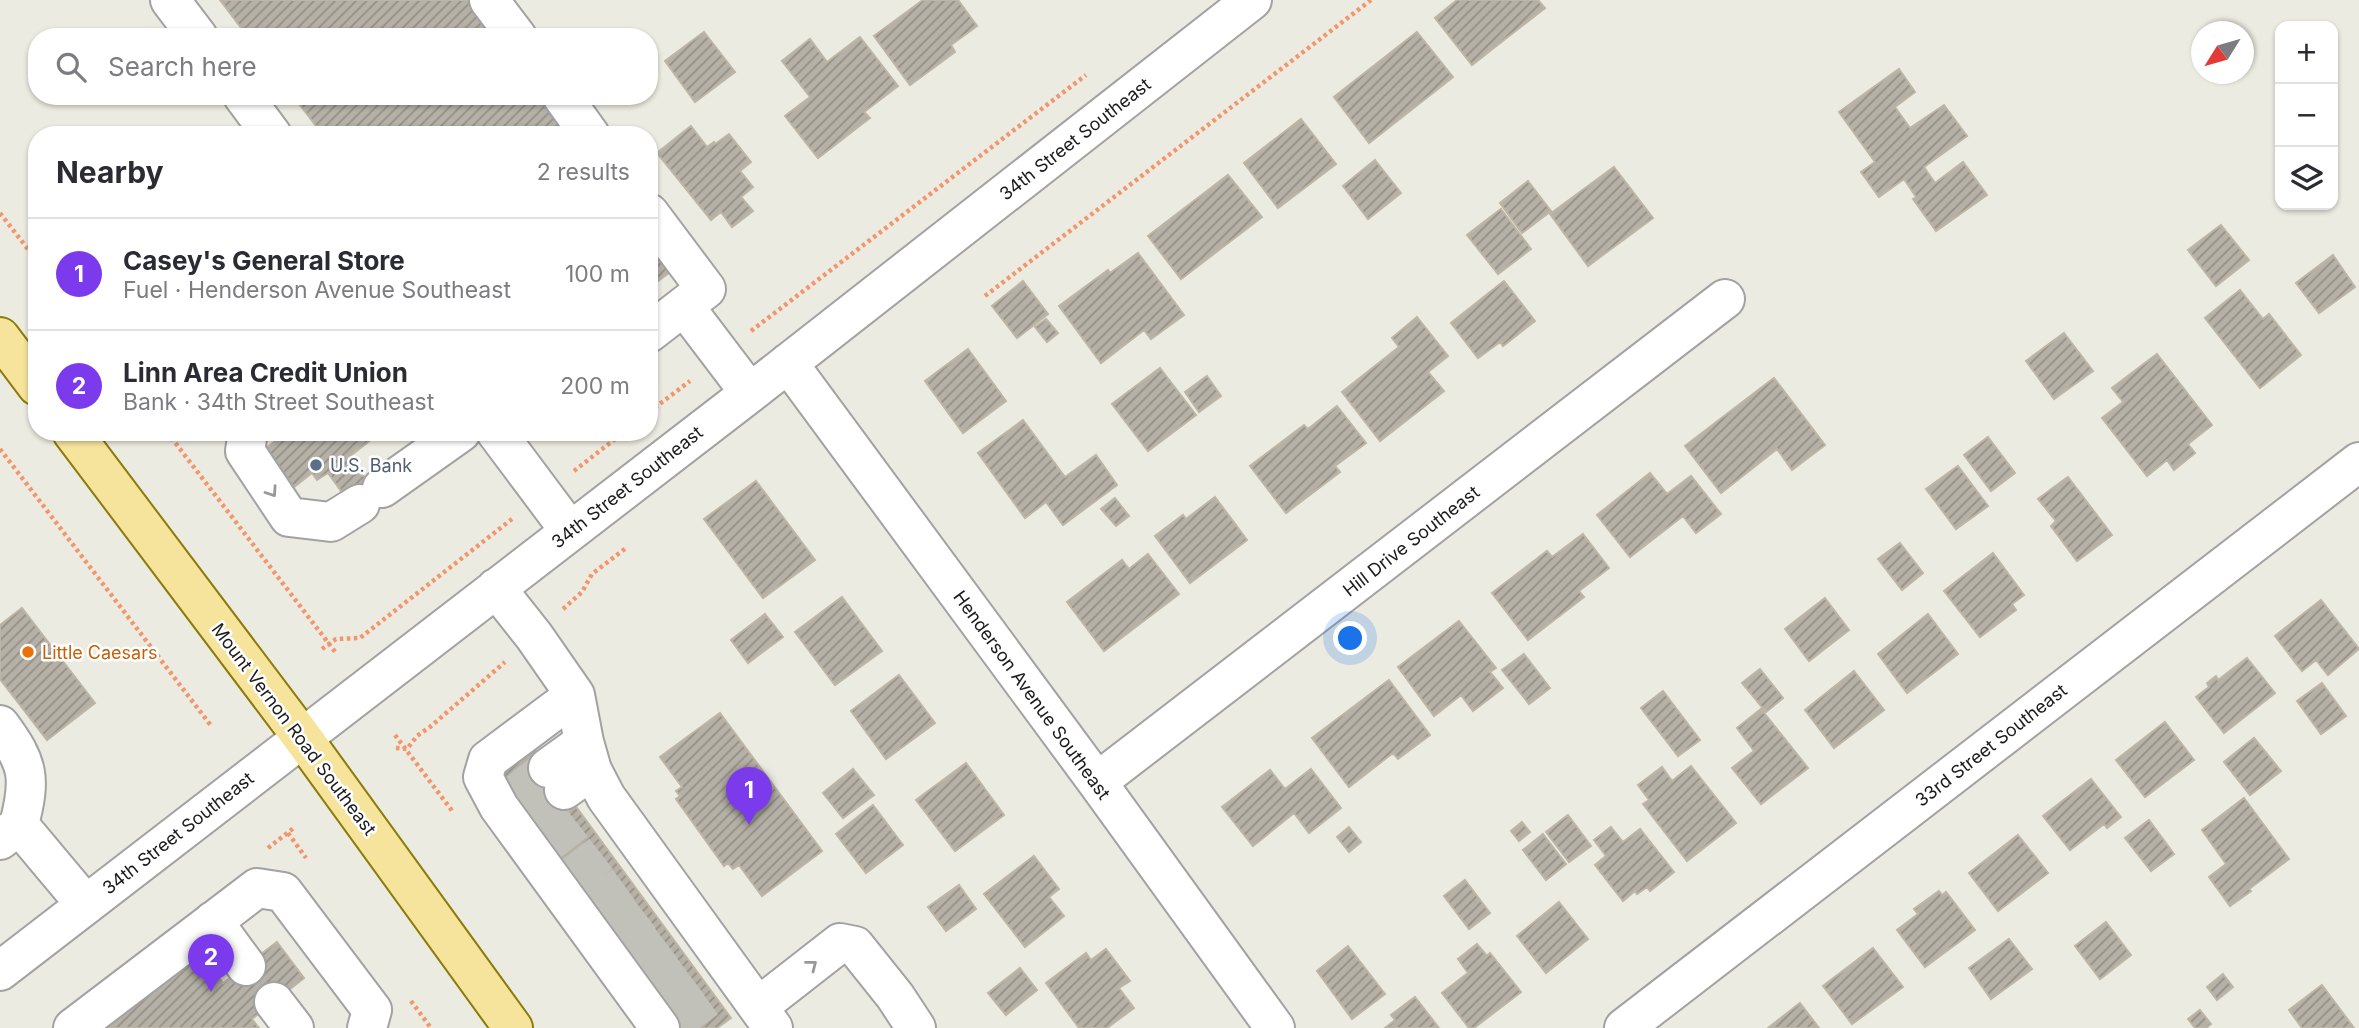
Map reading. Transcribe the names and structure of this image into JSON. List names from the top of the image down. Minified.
{"streets":{"main road":["Mount Vernon Road Southeast"],"street":["34th Street Southeast","Hill Drive Southeast","Henderson Avenue Southeast","33rd Street Southeast"]},"crossings":[["34th Street Southeast","Henderson Avenue Southeast"],["34th Street Southeast","Mount Vernon Road Southeast"],["Hill Drive Southeast","Henderson Avenue Southeast"]],"places":["U.S. Bank","Little Caesars"],"north":"bottom left","page":{"map_buttons":["+","−"],"search":"Search here","heading":["Nearby","2 results"],"list":[{"mark":"1","name":"Casey's General Store","note":"Fuel · Henderson Avenue Southeast","value":"100 m"},{"mark":"2","name":"Linn Area Credit Union","note":"Bank · 34th Street Southeast","value":"200 m"}],"pins":["1","2"]}}
